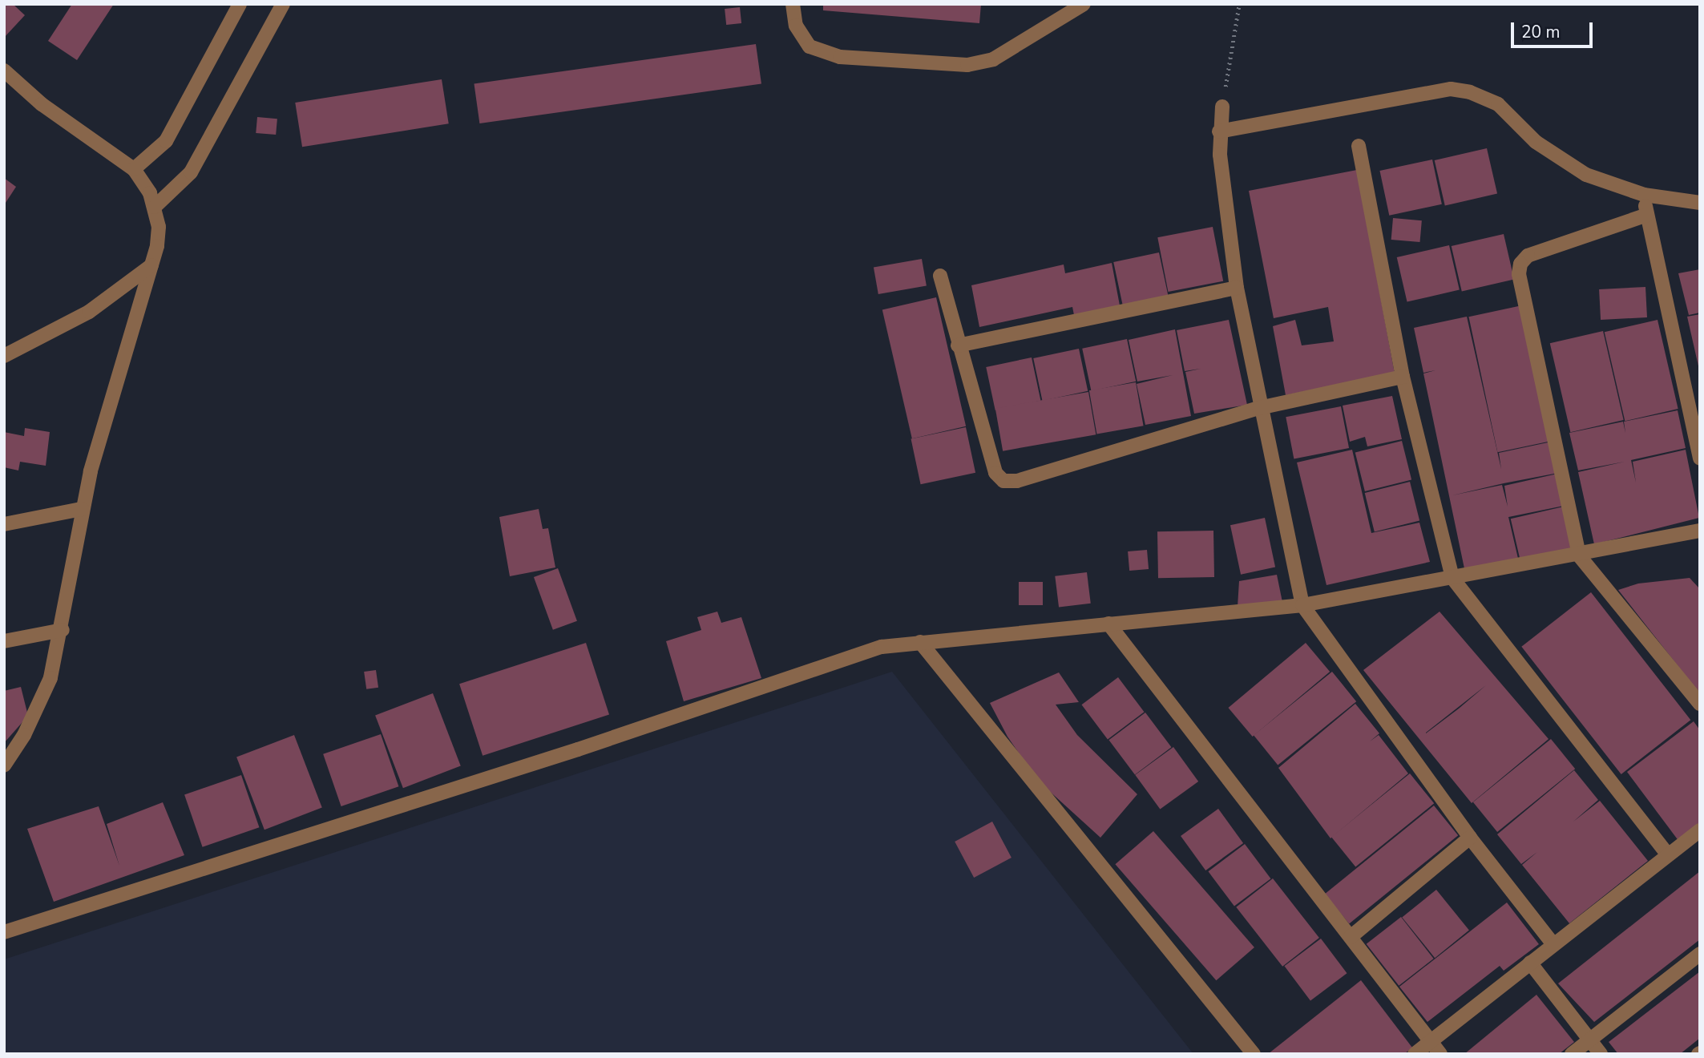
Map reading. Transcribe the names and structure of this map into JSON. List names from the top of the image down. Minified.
{"scale_bar":"20 m"}
